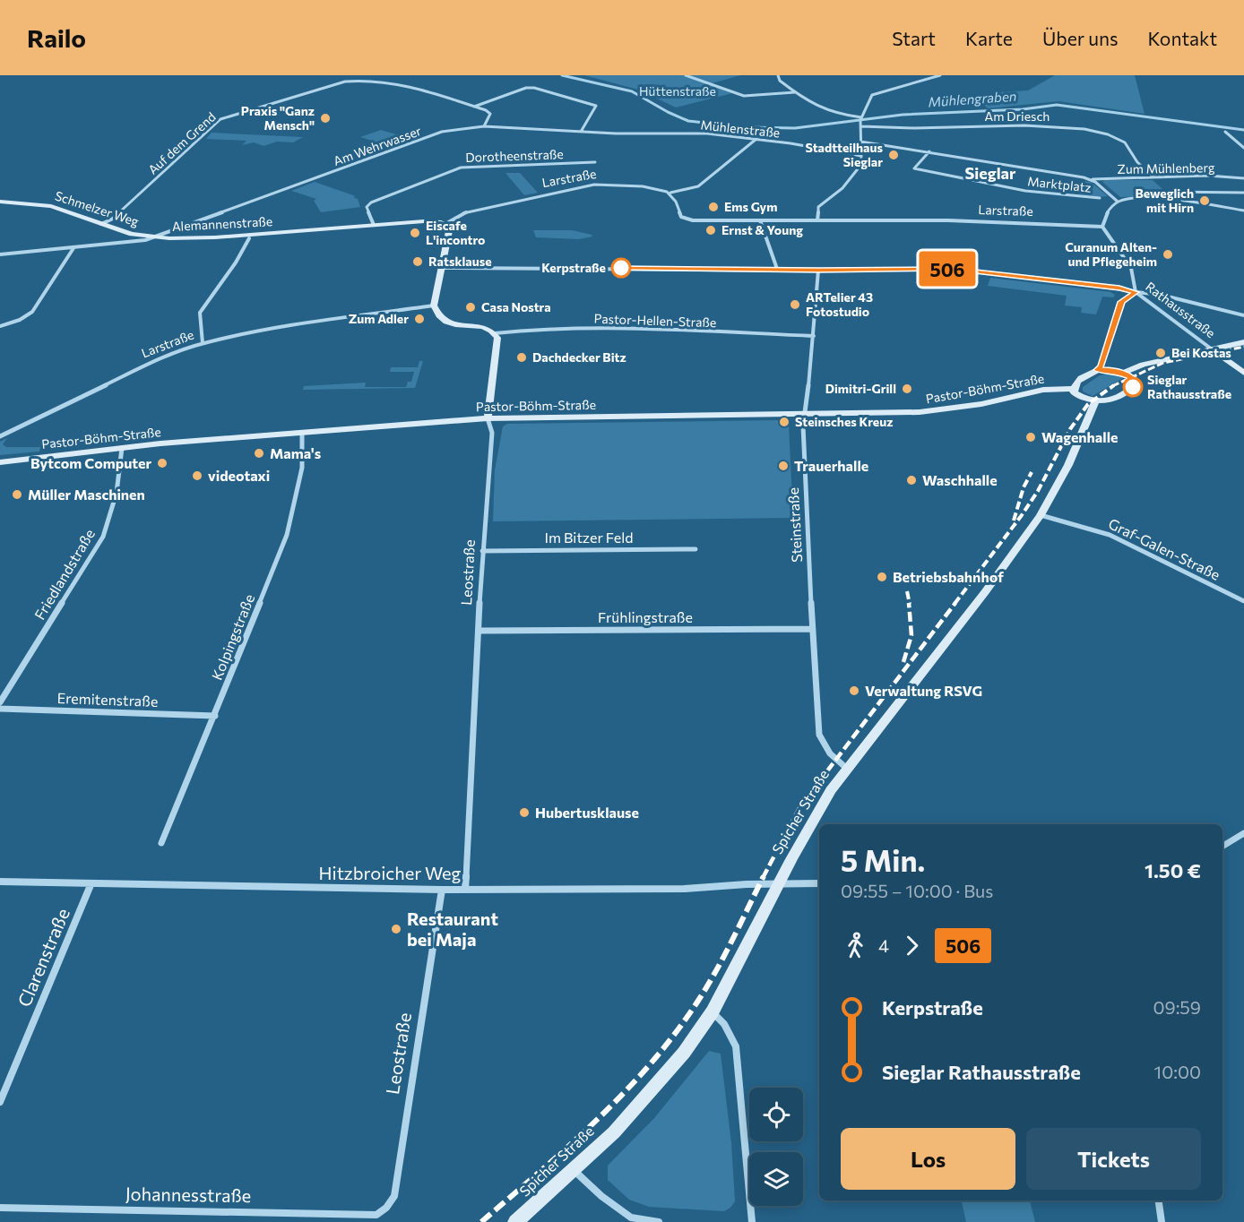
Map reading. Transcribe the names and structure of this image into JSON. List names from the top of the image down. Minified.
{"streets":{"street":["Am Driesch","Mühlenstraße","Auf dem Grend","Am Wehrwasser","Dorotheenstraße","Zum Mühlenberg","Larstraße","Marktplatz","Schmelzer Weg","Alemannenstraße","Rathausstraße","Pastor-Hellen-Straße","Pastor-Böhm-Straße","Steinstraße","Im Bitzer Feld","Graf-Galen-Straße","Leostraße","Friedlandstraße","Frühlingstraße","Kolpingstraße","Eremitenstraße","Spicher Straße","Hitzbroicher Weg","Clarenstraße","Johannesstraße"]},"crossings":[["Am Driesch","Zum Mühlenberg"],["Mühlenstraße","Am Wehrwasser"],["Auf dem Grend","Schmelzer Weg"],["Am Wehrwasser","Schmelzer Weg"],["Am Wehrwasser","Alemannenstraße"],["Dorotheenstraße","Alemannenstraße"],["Zum Mühlenberg","Marktplatz"],["Larstraße","Alemannenstraße"],["Larstraße","Rathausstraße"],["Schmelzer Weg","Alemannenstraße"],["Pastor-Hellen-Straße","Steinstraße"],["Pastor-Hellen-Straße","Leostraße"],["Pastor-Böhm-Straße","Steinstraße"],["Pastor-Böhm-Straße","Leostraße"],["Pastor-Böhm-Straße","Friedlandstraße"],["Pastor-Böhm-Straße","Kolpingstraße"],["Steinstraße","Frühlingstraße"],["Steinstraße","Spicher Straße"],["Im Bitzer Feld","Leostraße"],["Graf-Galen-Straße","Spicher Straße"],["Leostraße","Frühlingstraße"],["Leostraße","Hitzbroicher Weg"],["Leostraße","Johannesstraße"],["Kolpingstraße","Eremitenstraße"],["Spicher Straße","Hitzbroicher Weg"],["Hitzbroicher Weg","Clarenstraße"]],"districts":["Sieglar"],"water":["Mühlengraben"],"parks":["Hüttenstraße"],"places":["Praxis \"Ganz Mensch\"","Stadtteilhaus Sieglar","Beweglich mit Hirn","Ems Gym","Ernst & Young","Eiscafe L'incontro","Curanum Alten- und Pflegeheim","Ratsklause","Kerpstraße","ARTelier 43 Fotostudio","Casa Nostra","Zum Adler","Bei Kostas","Dachdecker Bitz","Sieglar Rathausstraße","Dimitri-Grill","Steinsches Kreuz","Wagenhalle","Mama's","Bytcom Computer","Trauerhalle","videotaxi","Waschhalle","Müller Maschinen","Betriebsbahnhof","Verwaltung RSVG","Hubertusklause","Restaurant bei Maja"],"lines":["bus line 506"],"page":{"header":"Railo","nav":["Start","Karte","Über uns","Kontakt"],"on_map":"506","heading":["5 Min.","09:55 – 10:00 · Bus","1.50 €"],"legs":["4","506"],"list":[{"name":"Kerpstraße","value":"09:59"},{"name":"Sieglar Rathausstraße","value":"10:00"}],"buttons":["Los","Tickets"]}}
